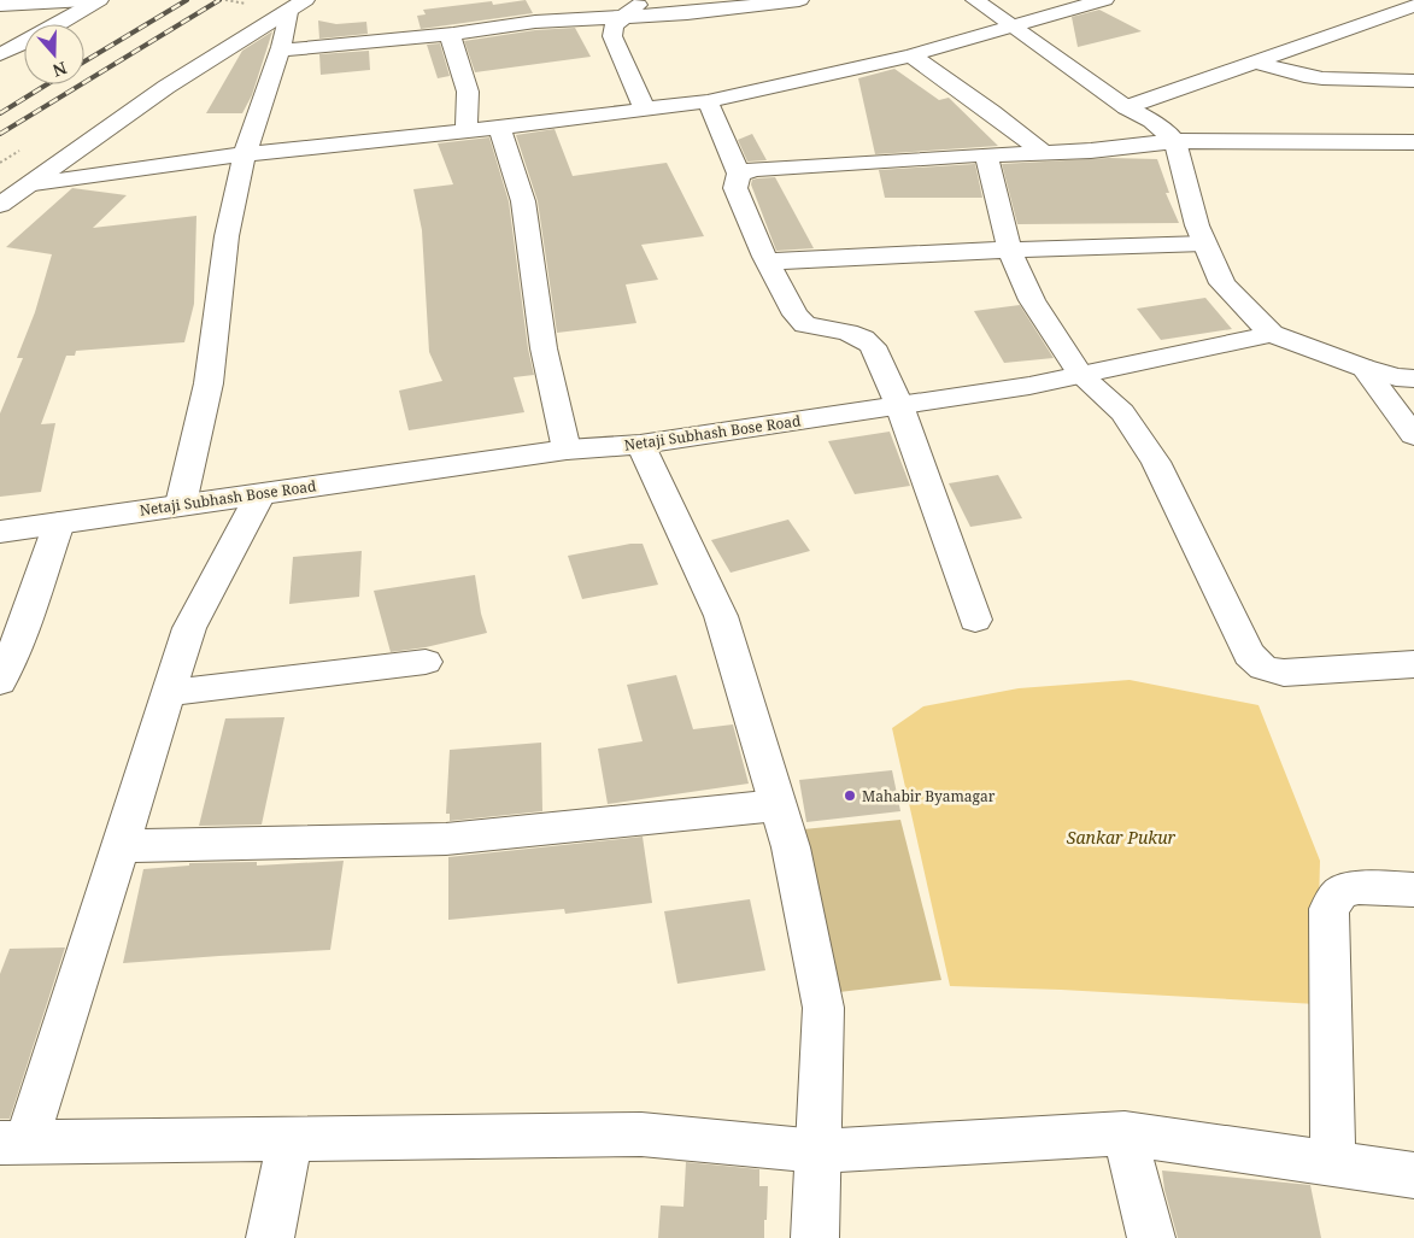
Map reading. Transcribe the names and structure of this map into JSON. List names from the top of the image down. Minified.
{"streets":{"street":["Netaji Subhash Bose Road"]},"water":["Sankar Pukur"],"places":["Mahabir Byamagar"],"north":"bottom"}
